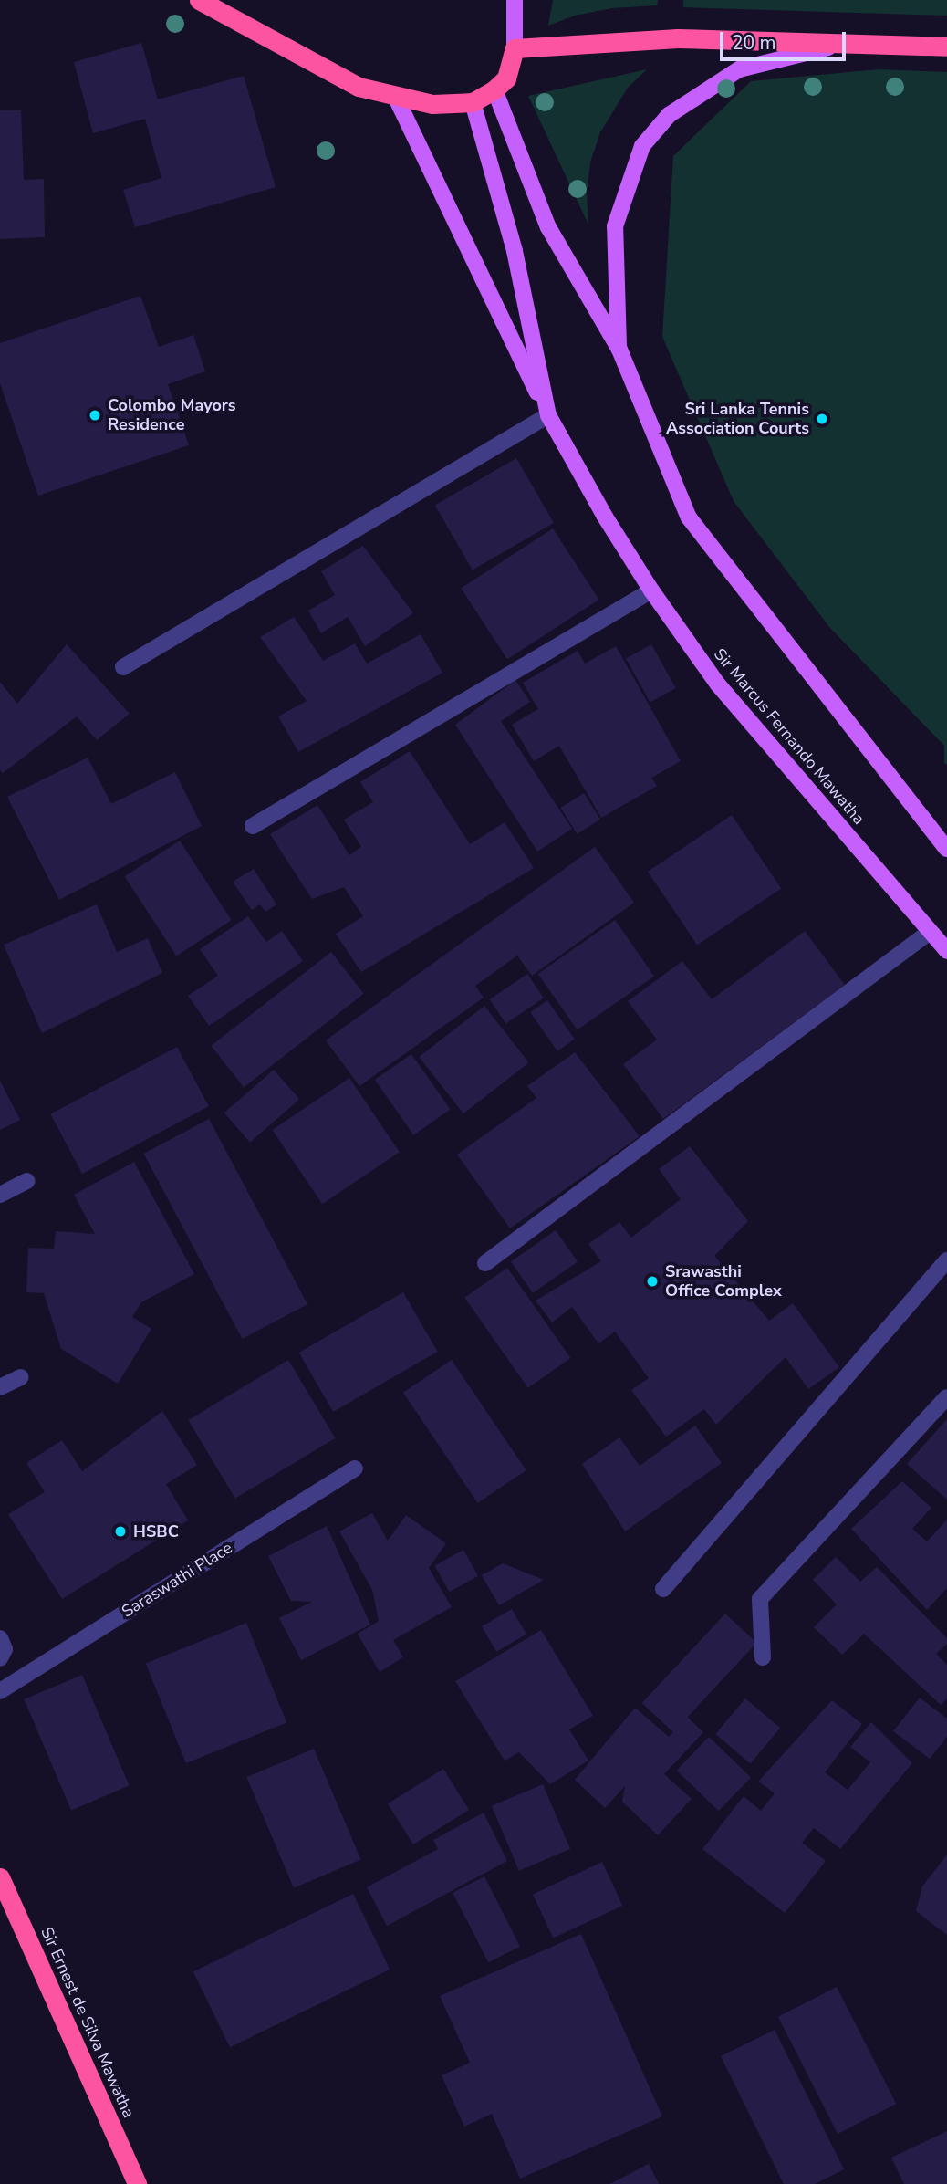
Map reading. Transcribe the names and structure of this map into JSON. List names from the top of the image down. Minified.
{"streets":{"highway":["Sir Ernest de Silva Mawatha"],"main road":["Sir Marcus Fernando Mawatha"],"street":["Saraswathi Place"]},"places":["Colombo Mayors Residence","Sri Lanka Tennis Association Courts","Srawasthi Office Complex","HSBC"],"scale_bar":"20 m"}
